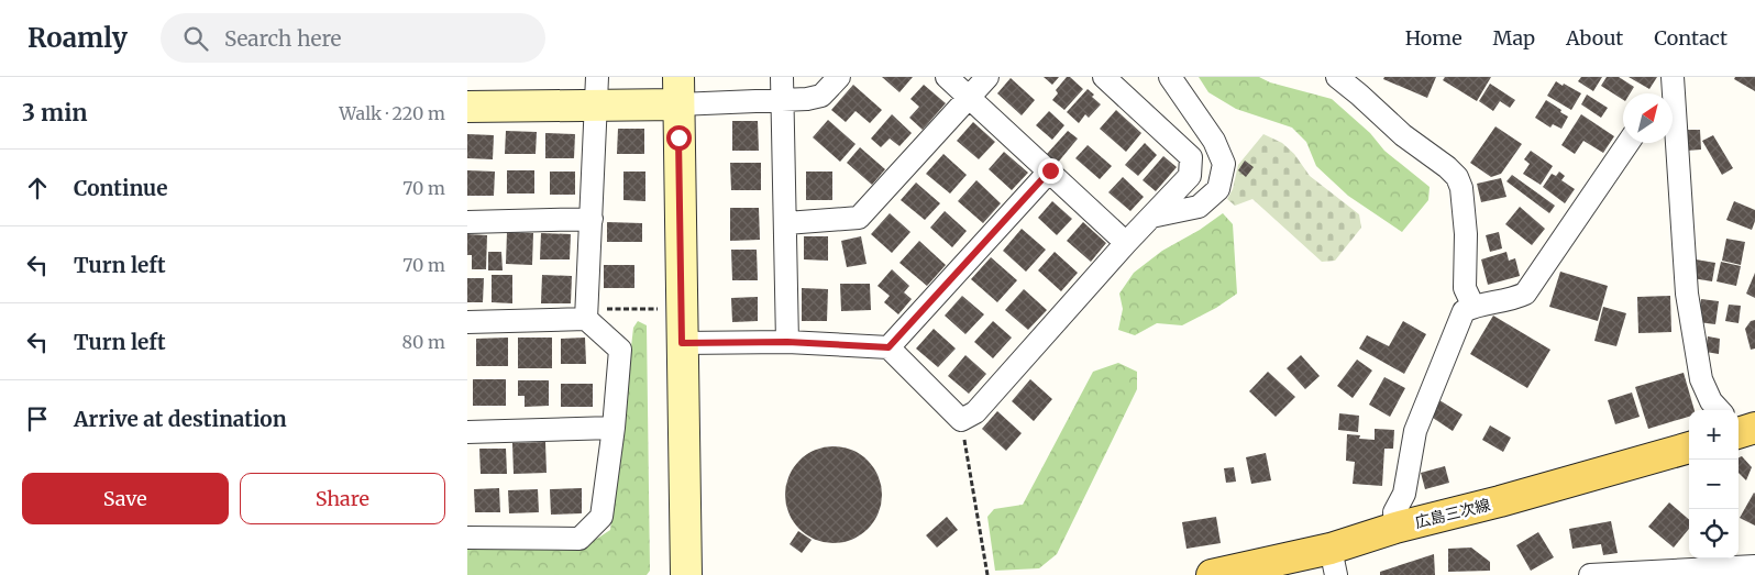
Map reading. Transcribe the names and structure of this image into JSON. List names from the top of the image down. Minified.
{"streets":{"main road":["広島三次線"]},"north":"top right","page":{"header":"Roamly","search":"Search here","nav":["Home","Map","About","Contact"],"heading":["3 min","Walk · 220 m"],"list":[["Continue","70 m"],["Turn left","70 m"],["Turn left","80 m"],"Arrive at destination"],"map_buttons":["+","−"],"buttons":["Save","Share"]}}
